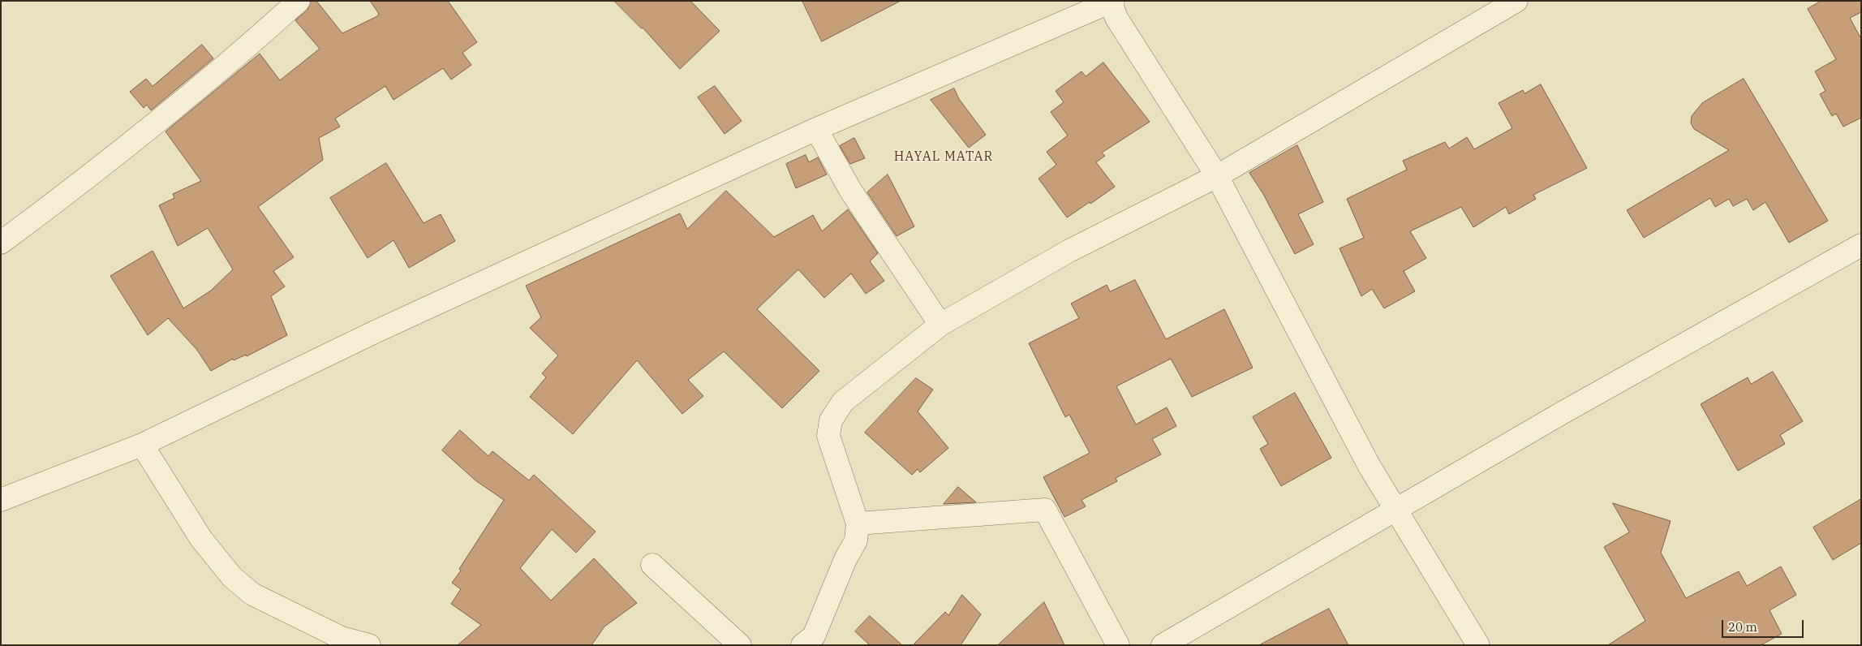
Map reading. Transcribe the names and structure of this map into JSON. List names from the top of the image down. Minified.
{"districts":["HAYAL MATAR"],"scale_bar":"20 m"}
